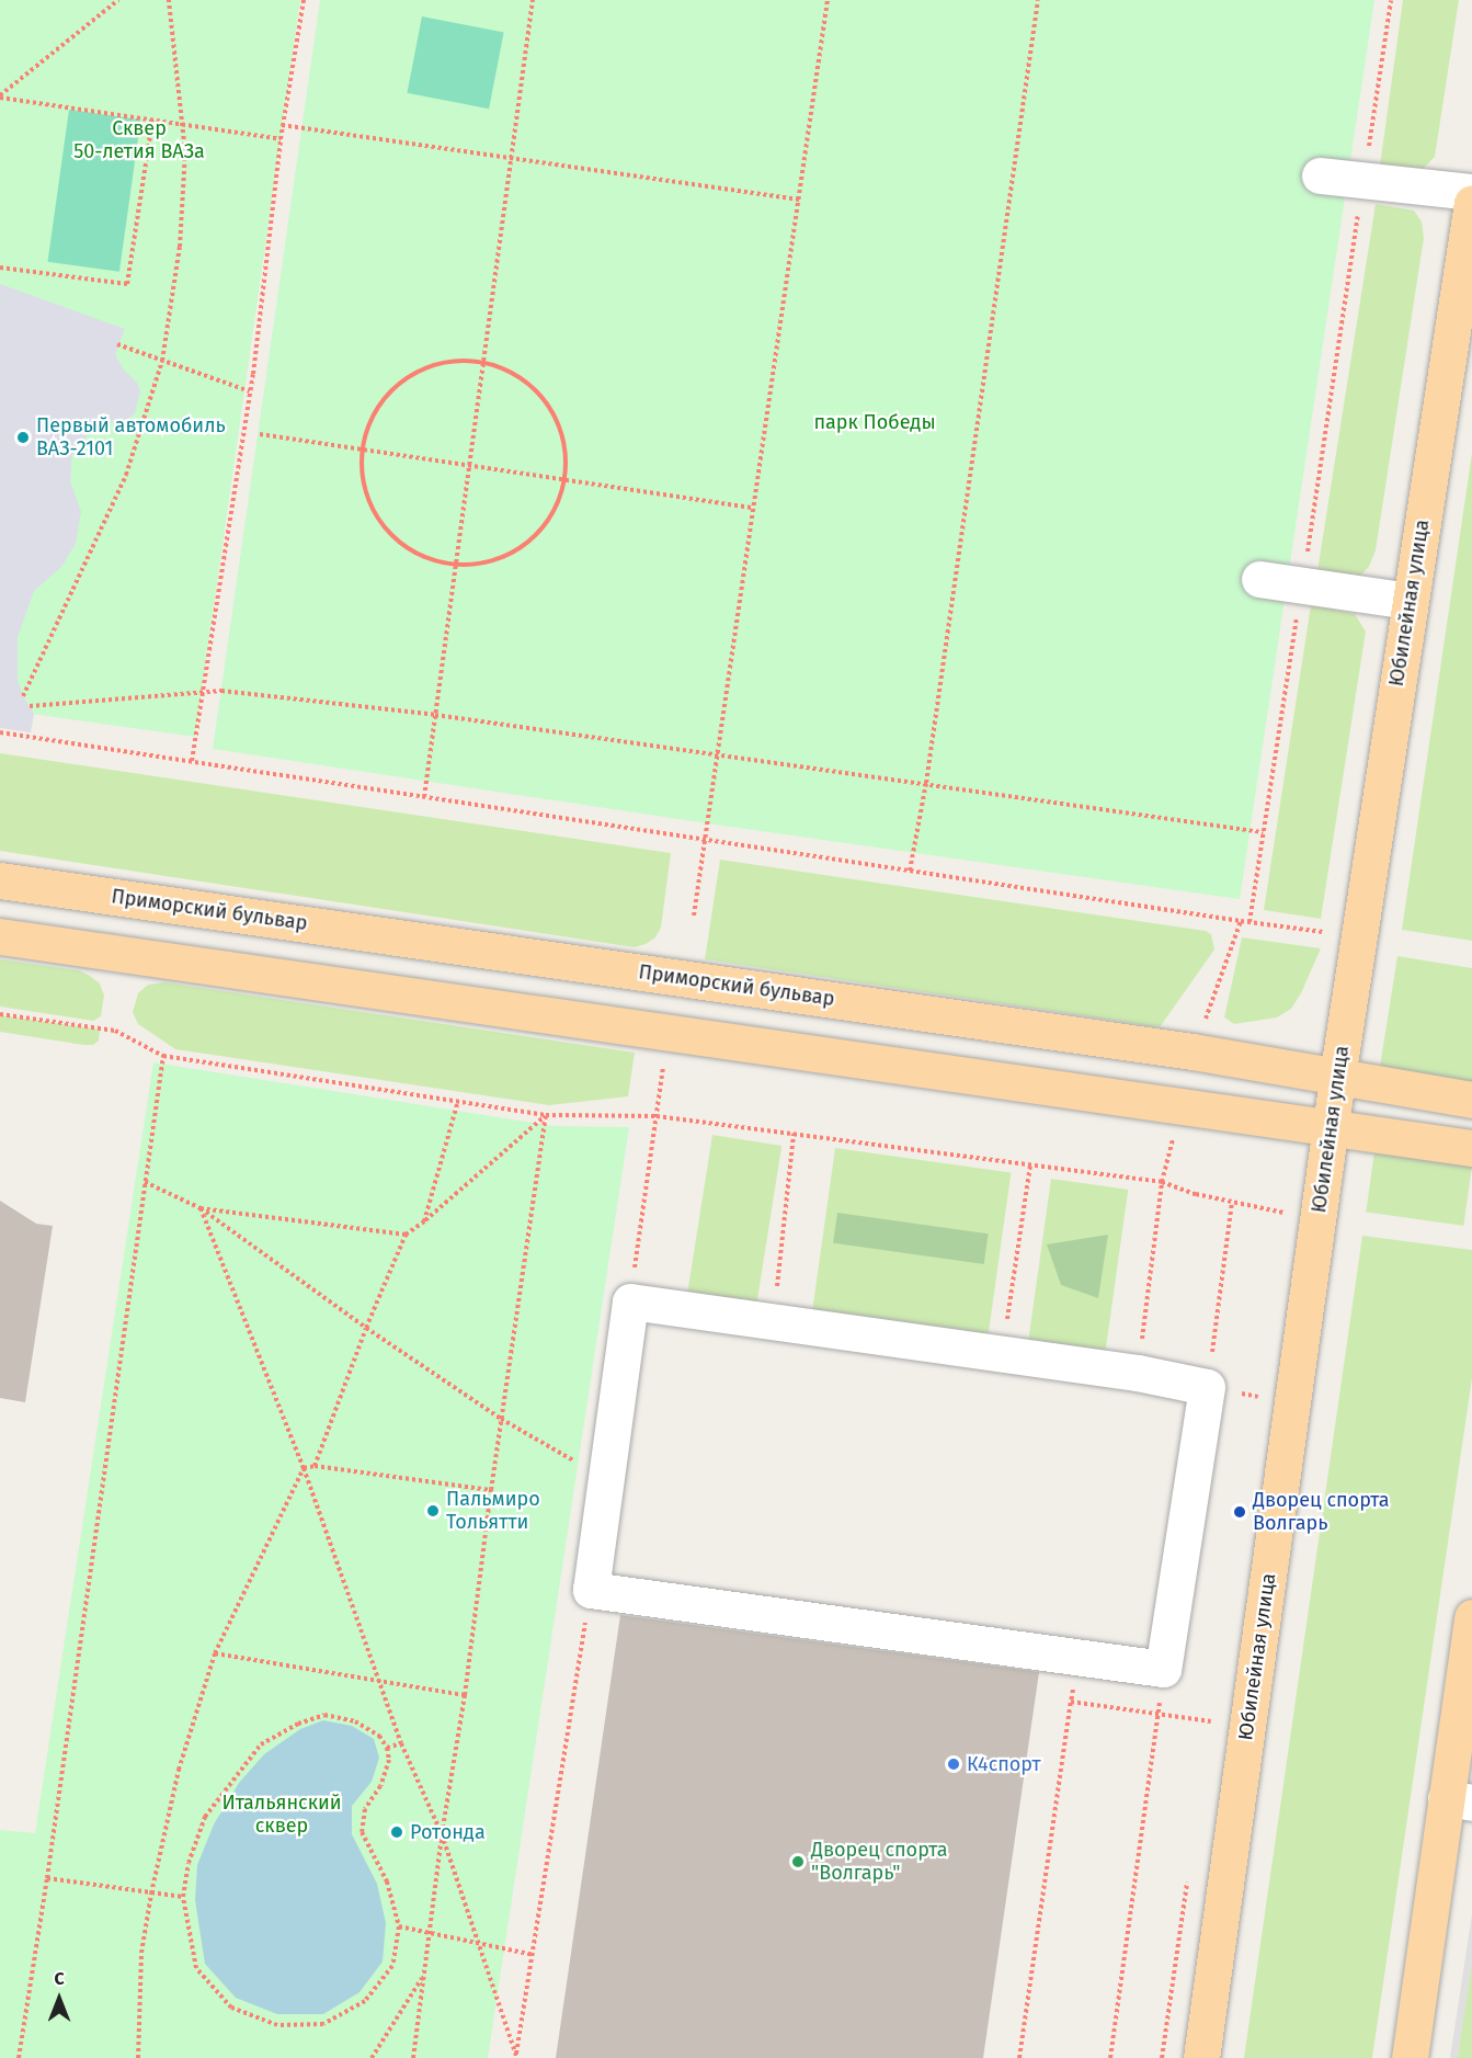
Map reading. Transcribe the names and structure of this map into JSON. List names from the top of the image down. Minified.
{"streets":{"main road":["Юбилейная улица","Приморский бульвар"]},"crossings":[["Юбилейная улица","Приморский бульвар"]],"parks":["Сквер 50-летия ВАЗа","парк Победы","Итальянский сквер"],"places":["Первый автомобиль ВАЗ-2101","Пальмиро Тольятти","Дворец спорта Волгарь","К4спорт","Ротонда","Дворец спорта \"Волгарь\""],"north":"top"}
